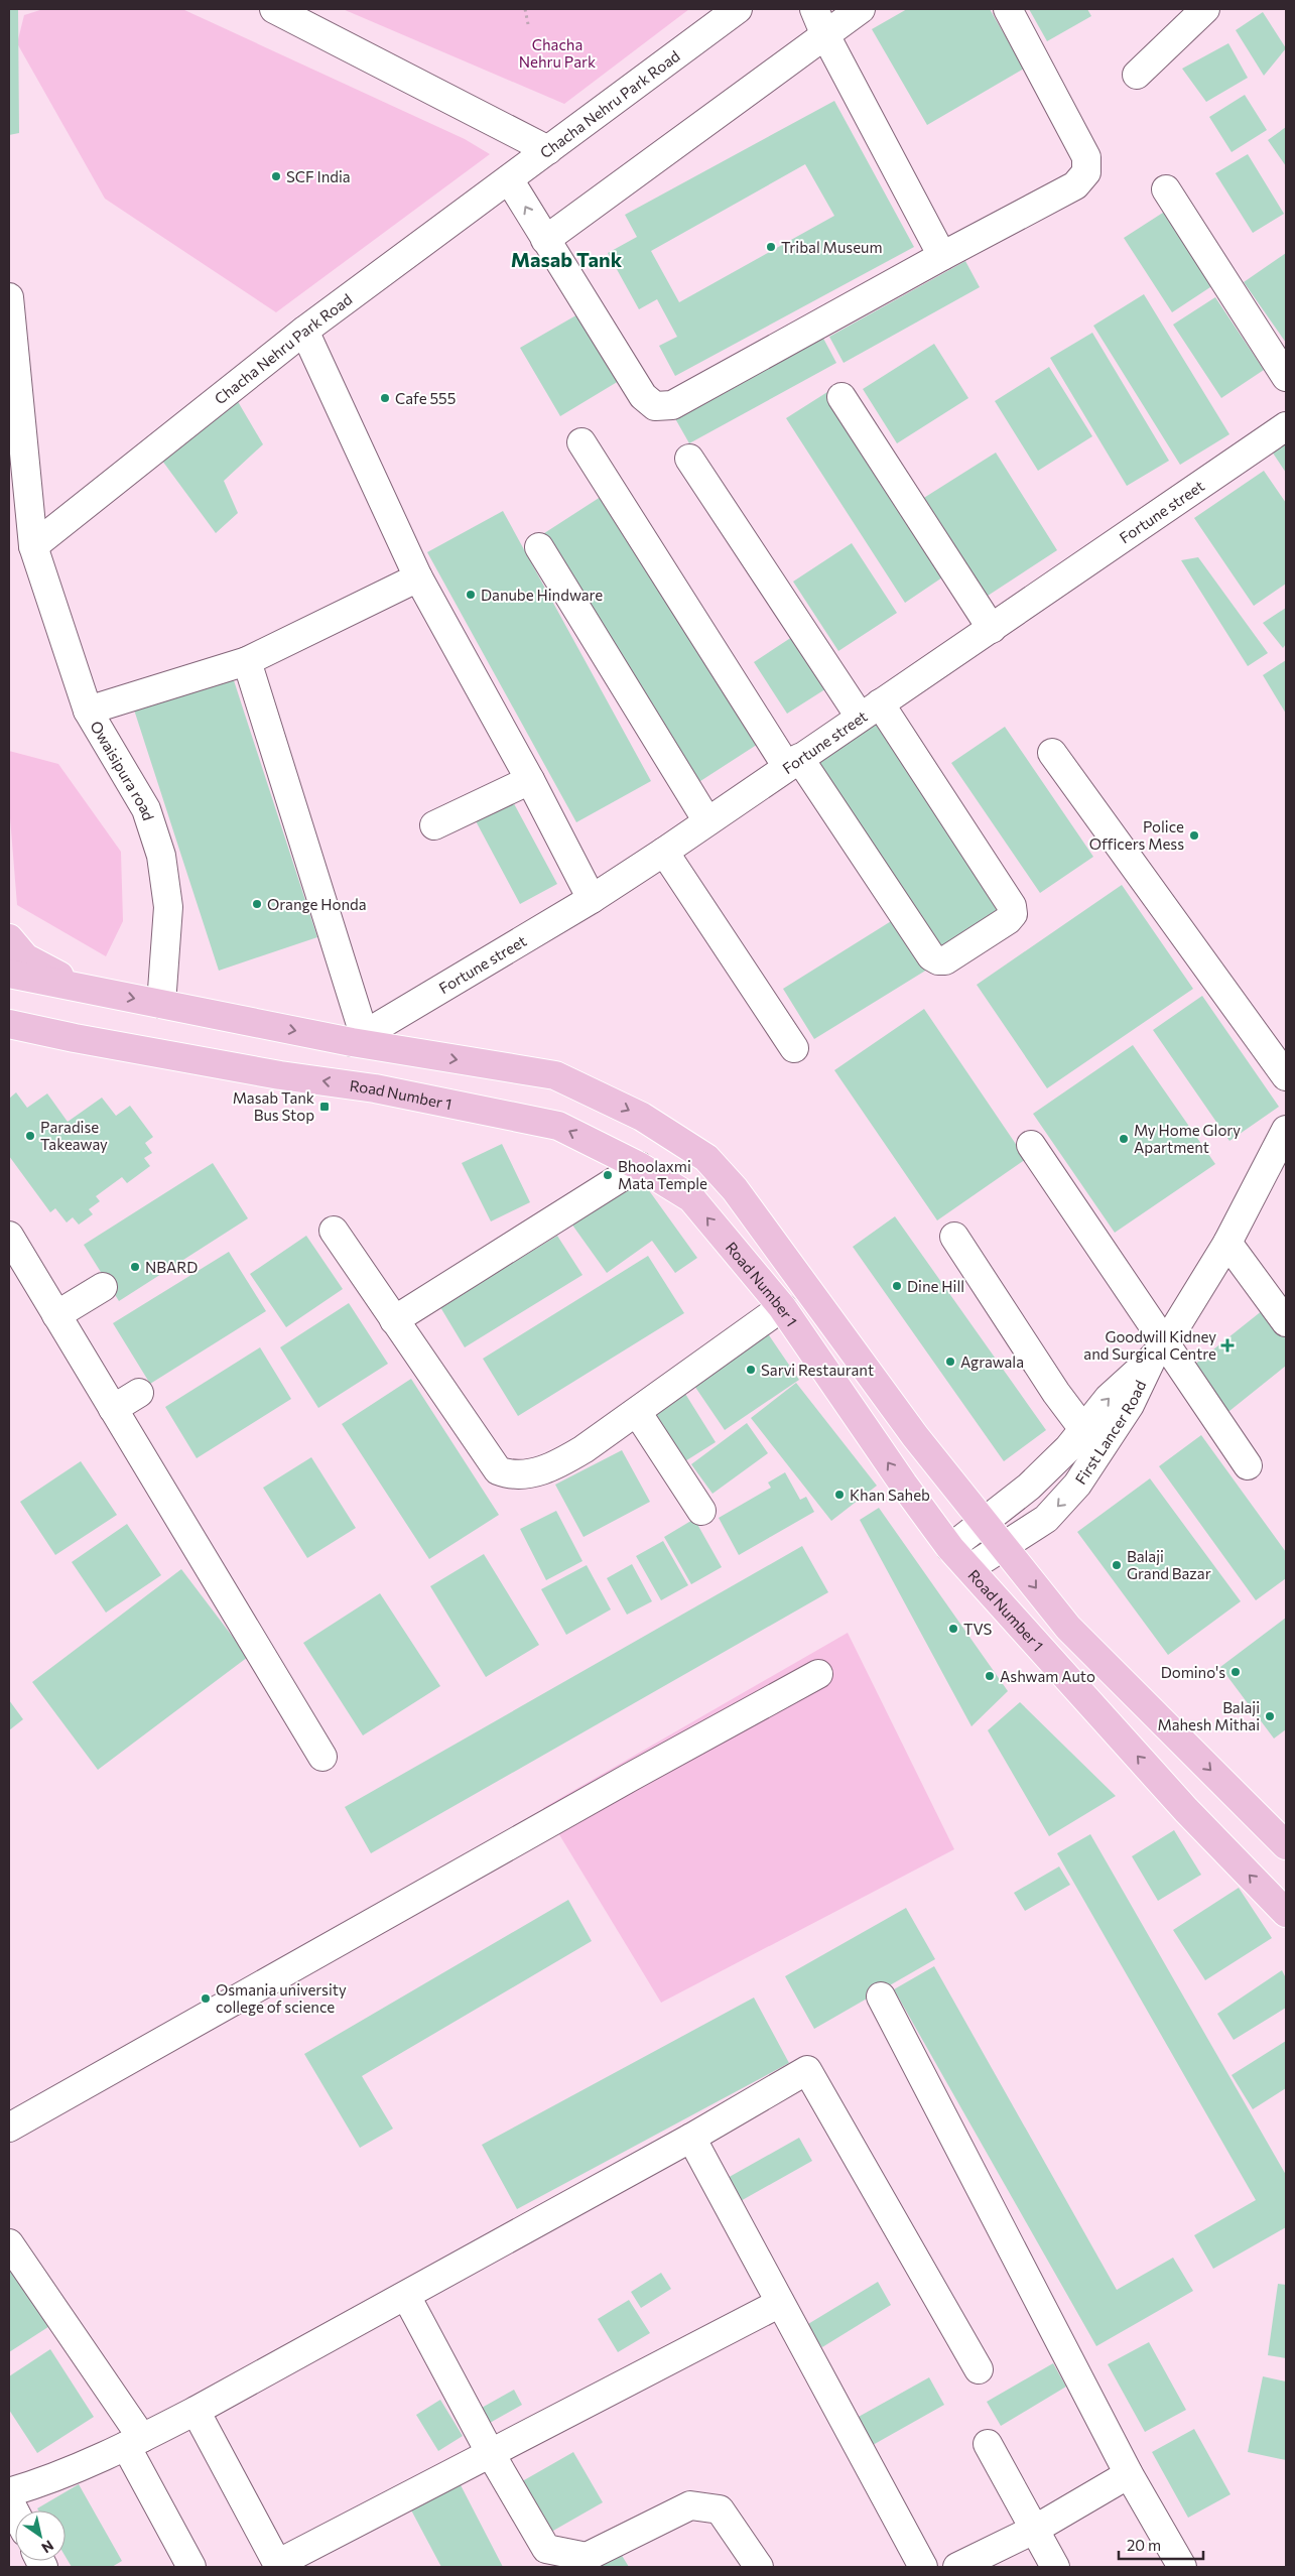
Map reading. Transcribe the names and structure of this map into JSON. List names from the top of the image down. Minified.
{"streets":{"main road":["Road Number 1"],"street":["Chacha Nehru Park Road","Fortune street","Owaisipura road","First Lancer Road"]},"crossings":[["Chacha Nehru Park Road","Owaisipura road"],["Road Number 1","First Lancer Road"]],"districts":["Masab Tank"],"parks":["Chacha Nehru Park"],"places":{"other":["SCF India","Tribal Museum","Cafe 555","Danube Hindware","Police Officers Mess","Orange Honda","Paradise Takeaway","My Home Glory Apartment","Bhoolaxmi Mata Temple","NBARD","Dine Hill","Agrawala","Sarvi Restaurant","Khan Saheb","Balaji Grand Bazar","TVS","Domino's","Ashwam Auto","Balaji Mahesh Mithai","Osmania university college of science"],"transit":["Masab Tank Bus Stop"],"health":["Goodwill Kidney and Surgical Centre"]},"scale_bar":"20 m","north":"bottom right"}
